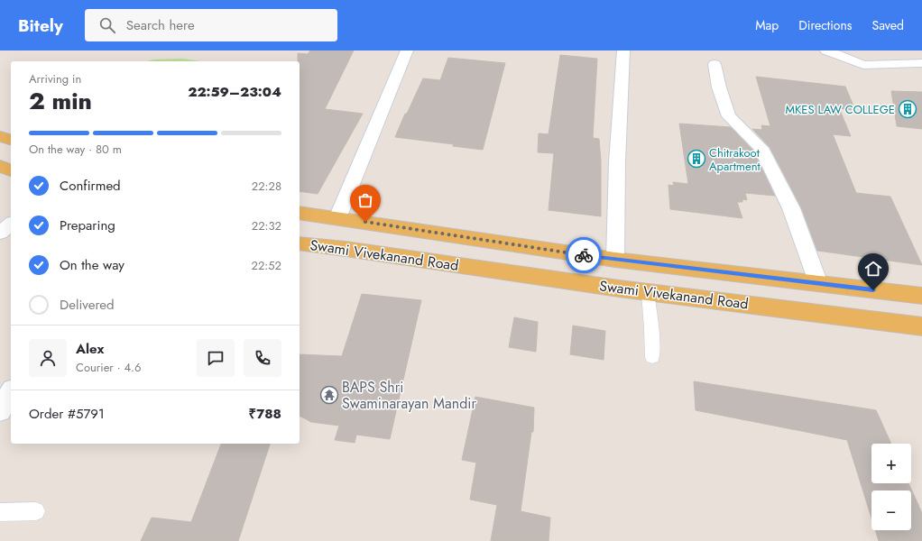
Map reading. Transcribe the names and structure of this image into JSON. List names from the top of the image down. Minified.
{"streets":{"main road":["Swami Vivekanand Road"]},"places":{"building":["MKES LAW COLLEGE","Chitrakoot Apartment"],"temple":["BAPS Shri Swaminarayan Mandir"]},"page":{"header":"Bitely","search":"Search here","nav":["Map","Directions","Saved"],"heading":["2 min","Arriving in","22:59–23:04"],"panel":["Alex","Courier · 4.6","Order #5791","₹788"],"bar":"On the way · 80 m","list":[["Confirmed","22:28"],["Preparing","22:32"],["On the way","22:52"],"Delivered"],"map_buttons":["+","−"]}}
